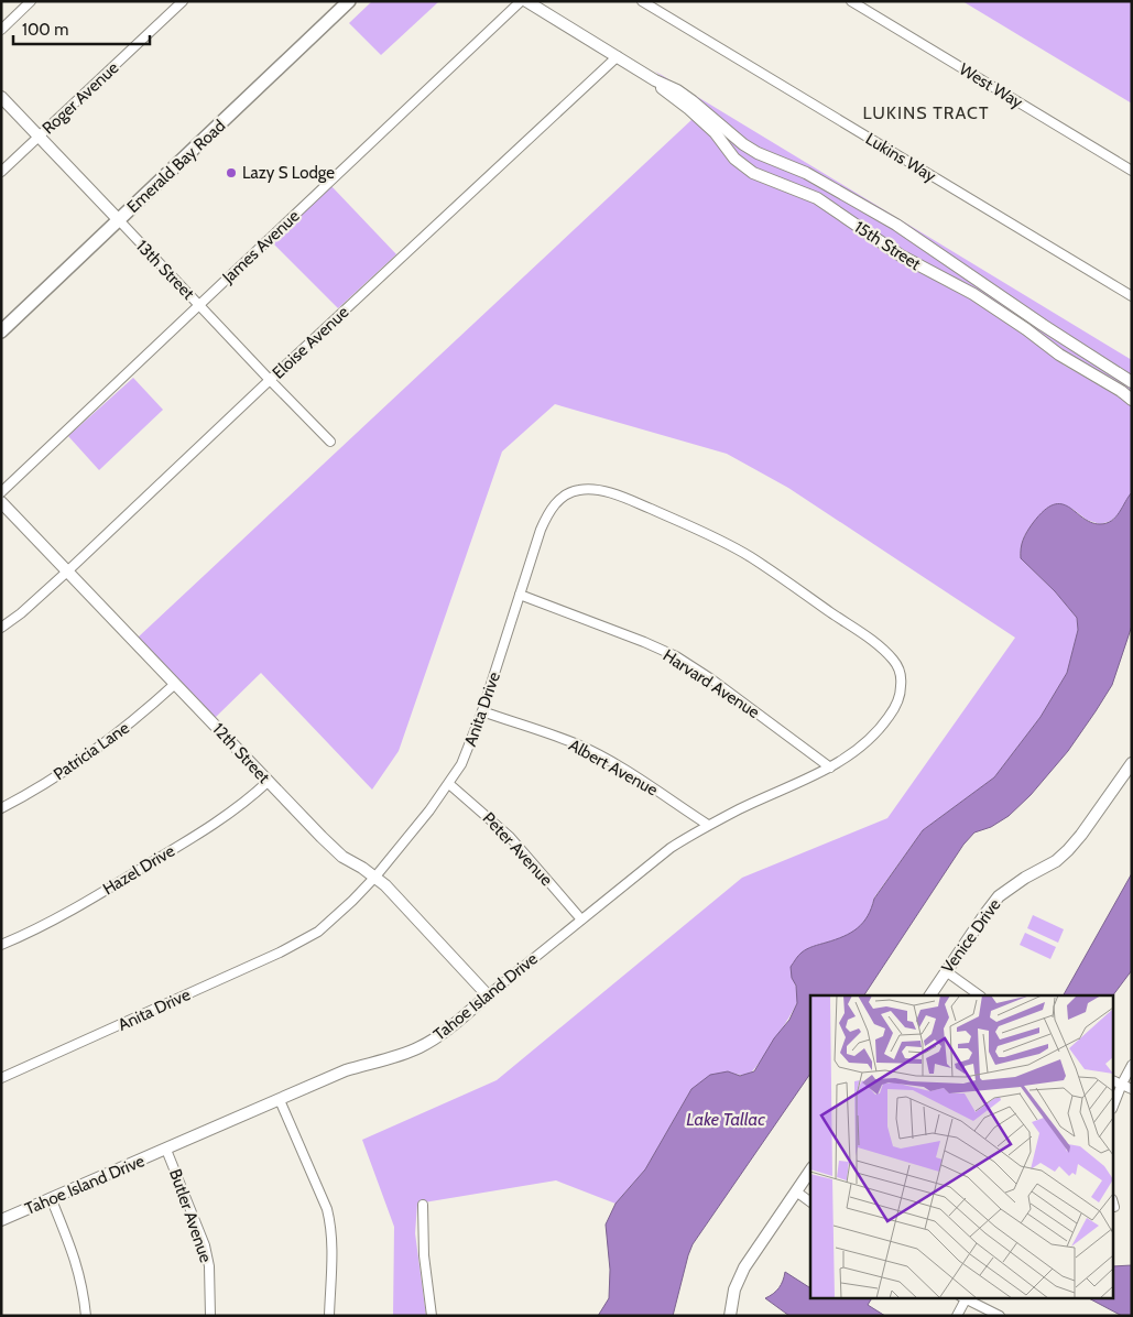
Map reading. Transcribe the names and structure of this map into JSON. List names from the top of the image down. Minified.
{"streets":{"main road":["Emerald Bay Road"],"street":["West Way","Roger Avenue","Lukins Way","15th Street","James Avenue","13th Street","Eloise Avenue","Harvard Avenue","Anita Drive","Patricia Lane","12th Street","Albert Avenue","Peter Avenue","Hazel Drive","Venice Drive","Tahoe Island Drive","Butler Avenue"]},"crossings":[["Roger Avenue","13th Street"],["Emerald Bay Road","13th Street"],["15th Street","Eloise Avenue"],["James Avenue","13th Street"],["13th Street","Eloise Avenue"],["Eloise Avenue","12th Street"],["Harvard Avenue","Anita Drive"],["Harvard Avenue","Tahoe Island Drive"],["Anita Drive","12th Street"],["Anita Drive","Albert Avenue"],["Anita Drive","Peter Avenue"],["Anita Drive","Tahoe Island Drive"],["Patricia Lane","12th Street"],["12th Street","Hazel Drive"],["12th Street","Tahoe Island Drive"],["Albert Avenue","Tahoe Island Drive"],["Peter Avenue","Tahoe Island Drive"],["Tahoe Island Drive","Butler Avenue"]],"districts":["LUKINS TRACT"],"water":["Lake Tallac"],"places":["Lazy S Lodge"],"scale_bar":"100 m"}
